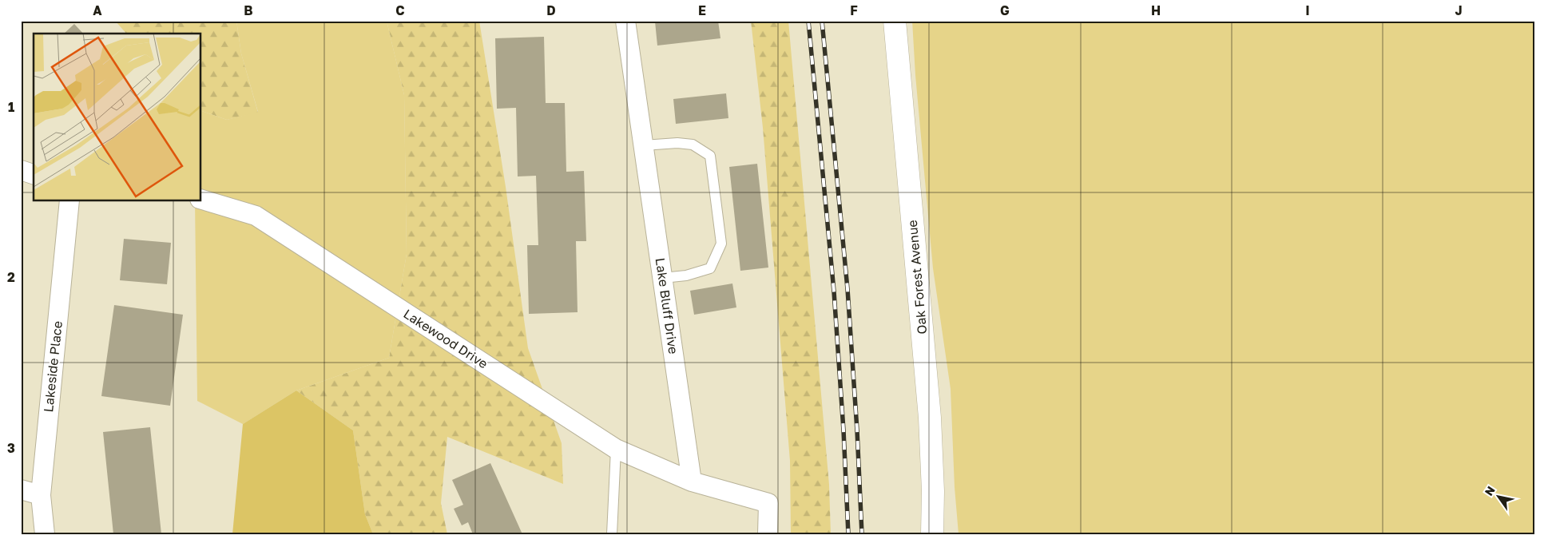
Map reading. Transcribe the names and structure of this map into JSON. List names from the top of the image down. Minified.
{"streets":{"street":["Oak Forest Avenue","Lake Bluff Drive","Lakewood Drive","Lakeside Place"]},"crossings":[["Lake Bluff Drive","Lakewood Drive"]],"north":"top left","grid":{"columns":["A","B","C","D","E","F","G","H","I","J"],"rows":["1","2","3"]}}
